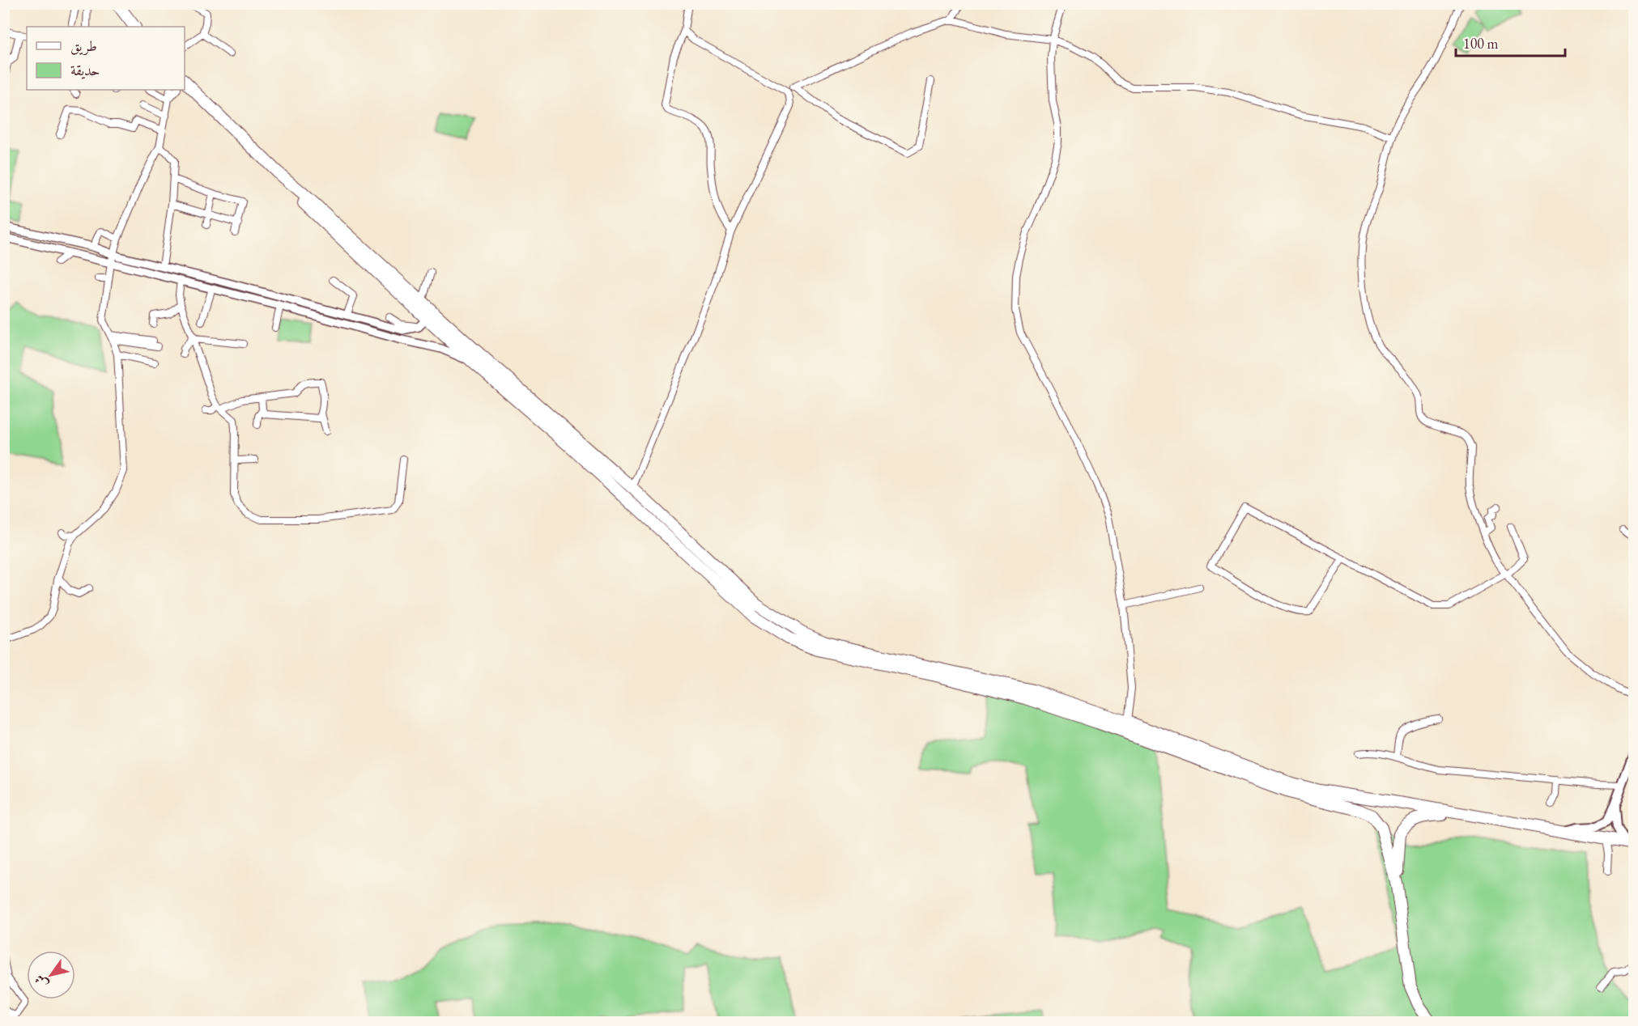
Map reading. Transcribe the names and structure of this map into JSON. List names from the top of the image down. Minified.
{"legend":["طريق","حديقة"],"scale_bar":"100 m","north":"bottom left"}
